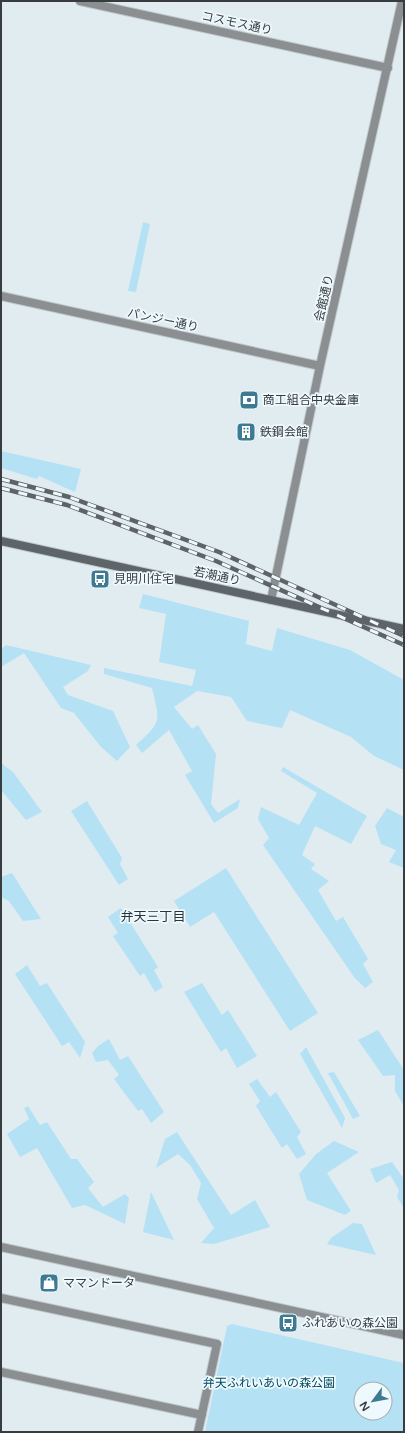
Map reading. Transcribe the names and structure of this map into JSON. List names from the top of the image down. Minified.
{"streets":{"main road":["若潮通り"],"street":["コスモス通り","会館通り","パンジー通り"]},"crossings":[["コスモス通り","会館通り"],["会館通り","パンジー通り"],["会館通り","若潮通り"]],"districts":["弁天三丁目"],"parks":["弁天ふれいあいの森公園"],"places":{"bank":["商工組合中央金庫"],"building":["鉄鋼会館"],"bus stop":["見明川住宅","ふれあいの森公園"],"shop":["ママンドータ"]},"north":"bottom left"}
